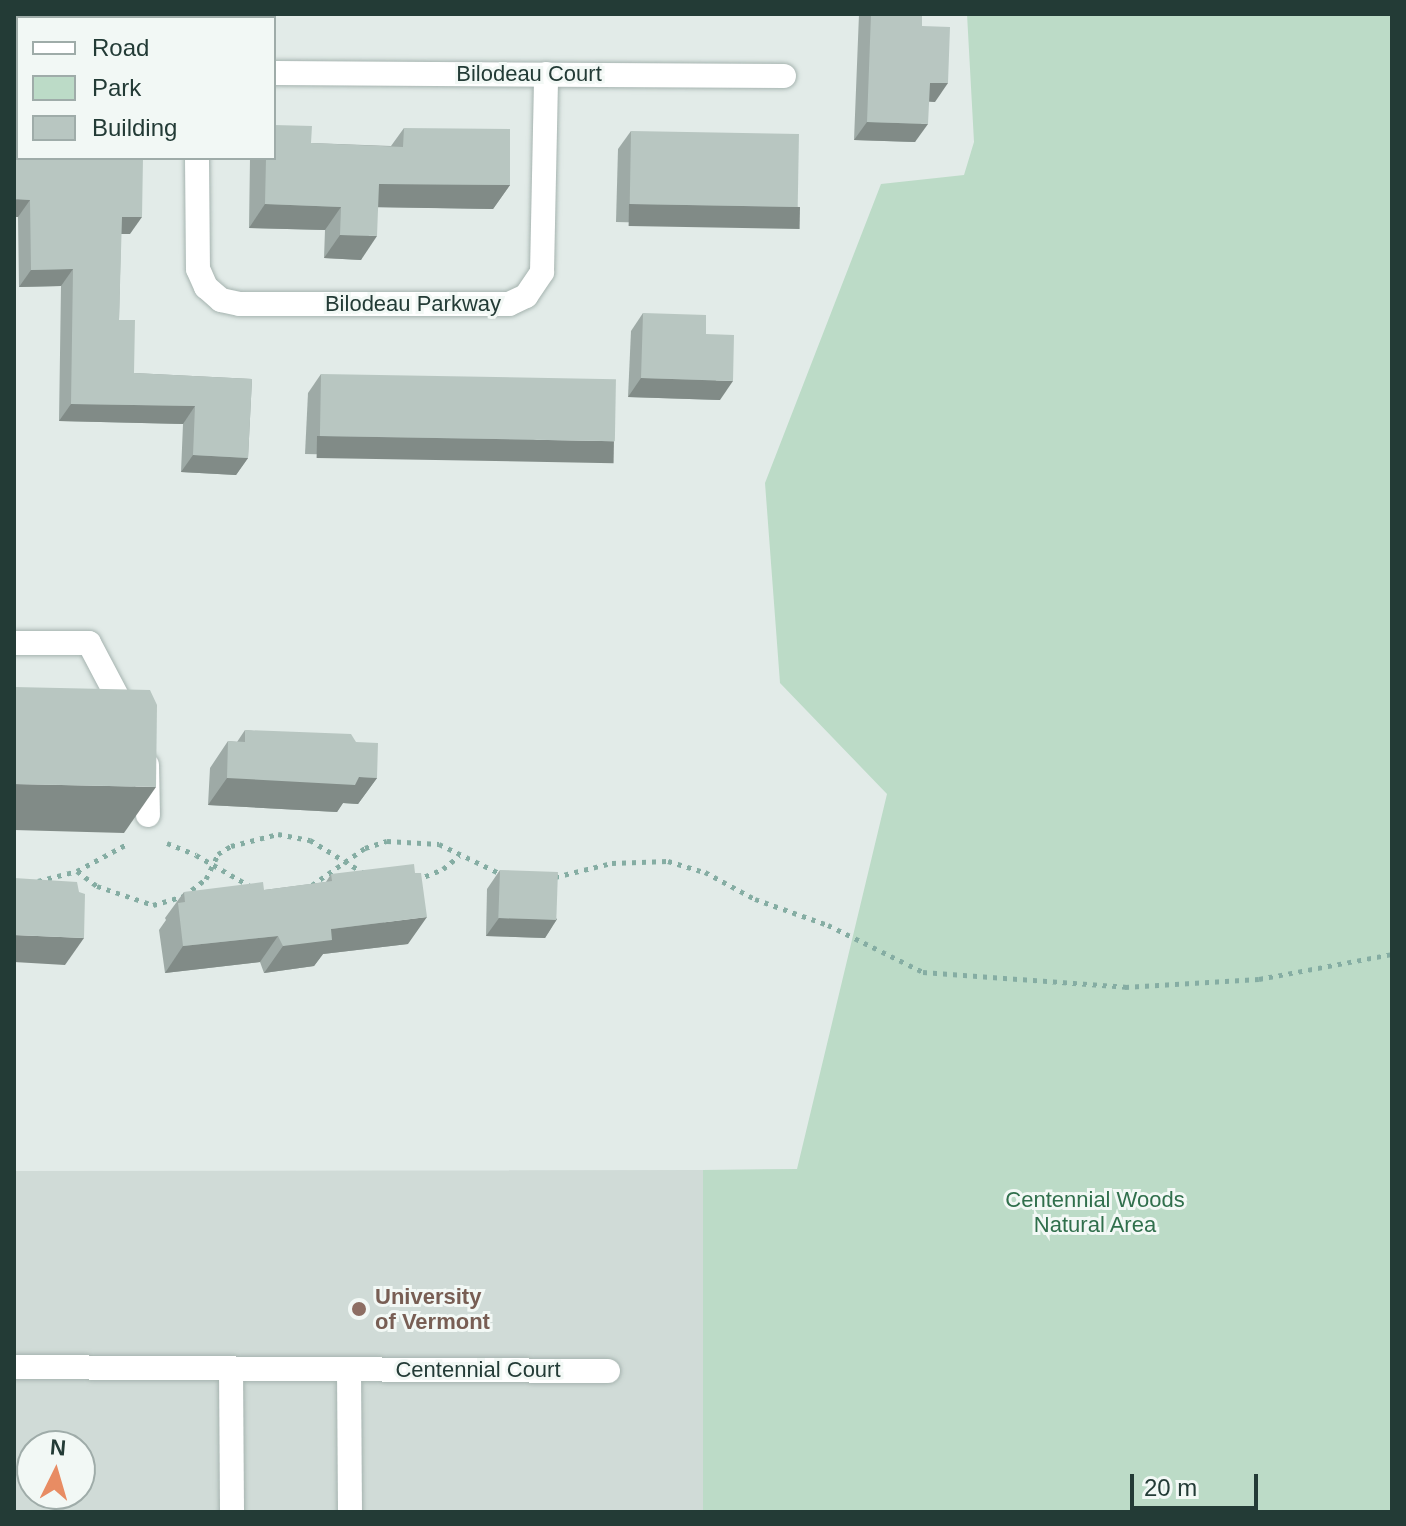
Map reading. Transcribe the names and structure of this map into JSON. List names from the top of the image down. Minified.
{"streets":{"street":["Bilodeau Court","Bilodeau Parkway","Centennial Court"]},"crossings":[["Bilodeau Court","Bilodeau Parkway"]],"parks":["Centennial Woods Natural Area"],"places":["University of Vermont"],"legend":["Road","Park","Building"],"scale_bar":"20 m","north":"top"}
